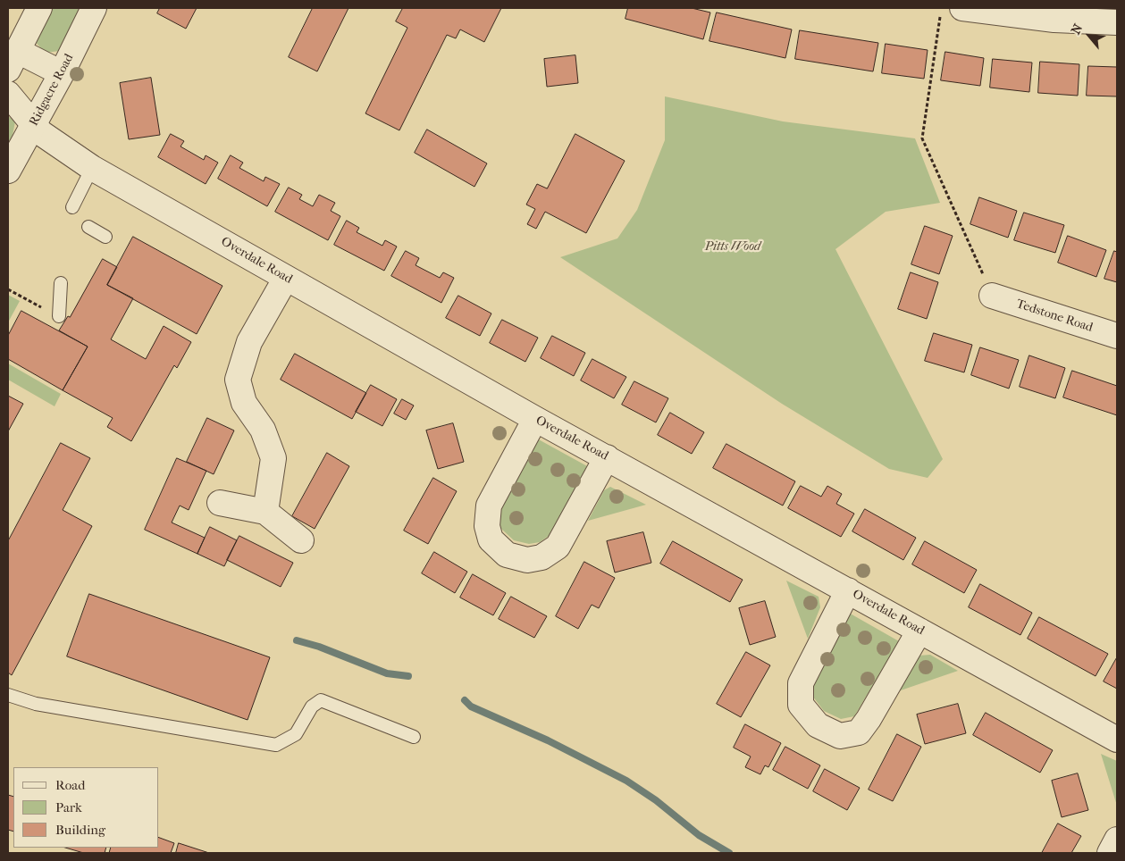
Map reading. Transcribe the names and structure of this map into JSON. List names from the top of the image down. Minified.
{"streets":{"street":["Ridgacre Road","Overdale Road","Tedstone Road"]},"crossings":[["Ridgacre Road","Overdale Road"]],"parks":["Pitts Wood"],"legend":["Road","Park","Building"],"north":"top left"}
